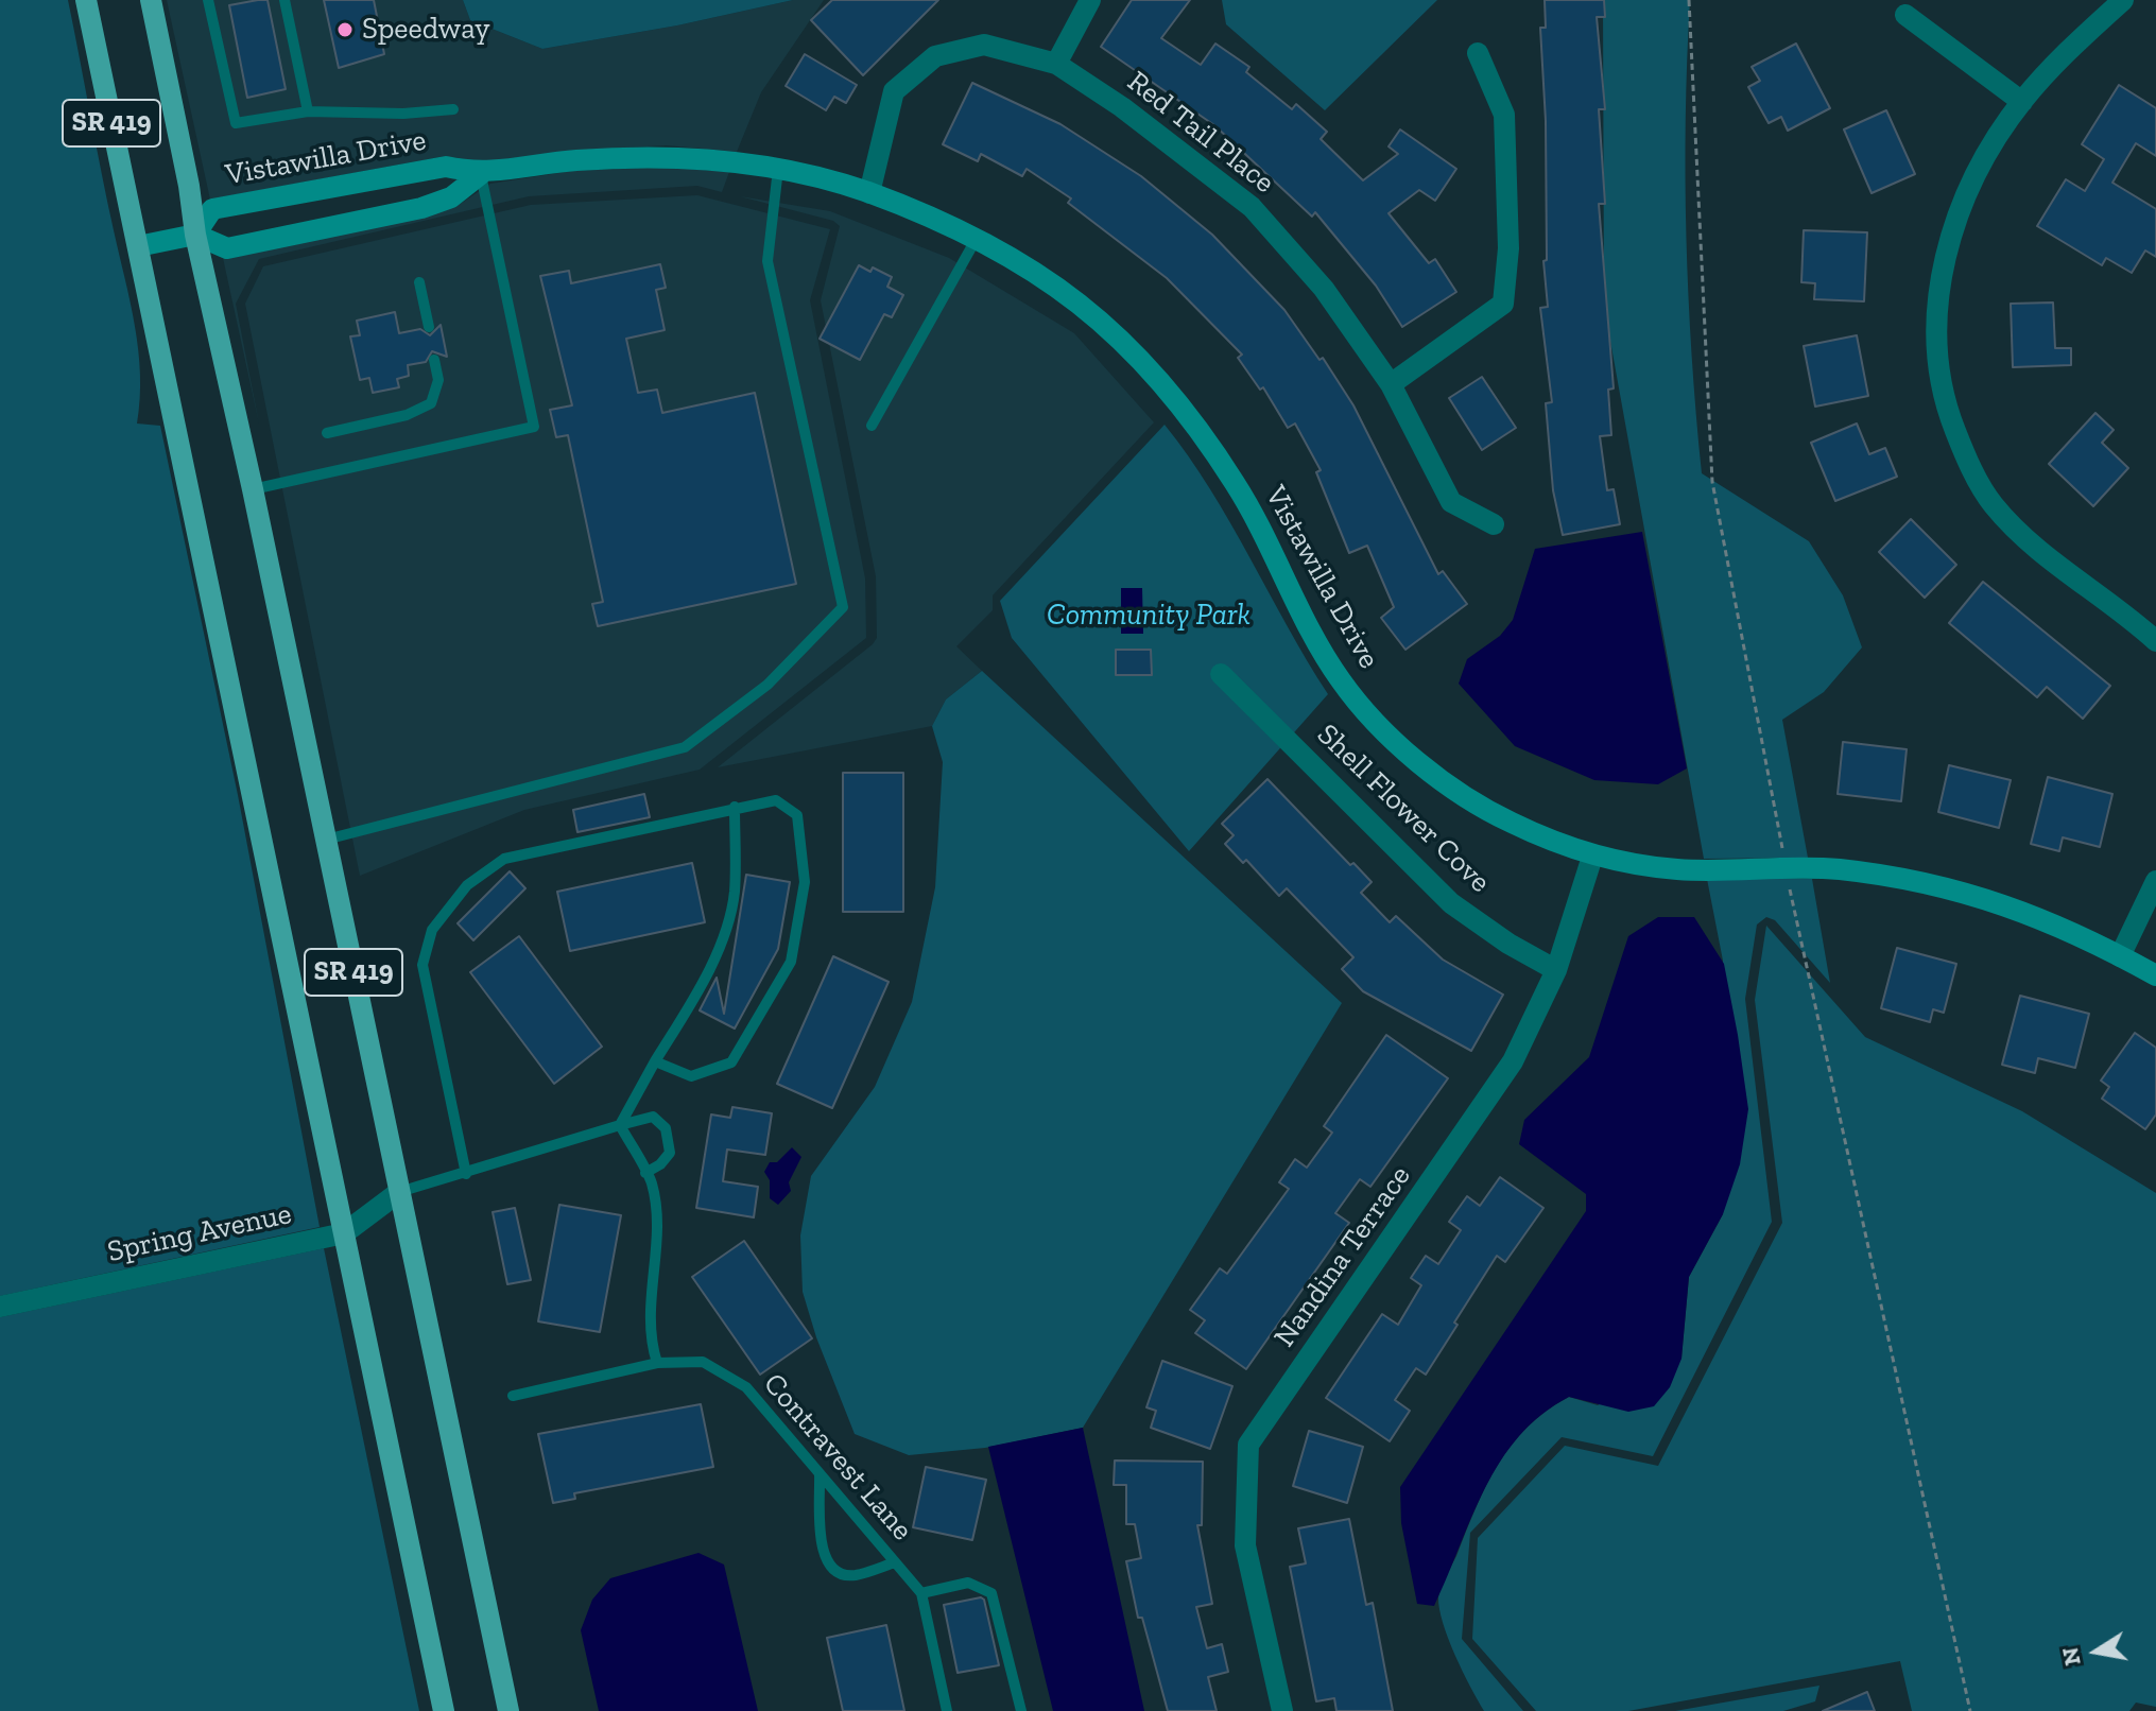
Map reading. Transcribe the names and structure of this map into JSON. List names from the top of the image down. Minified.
{"streets":{"main road":["SR 419"],"street":["Red Tail Place","Vistawilla Drive","Shell Flower Cove","Spring Avenue","Nandina Terrace"],"lane":["Contravest Lane"]},"crossings":[["SR 419","Vistawilla Drive"],["SR 419","Spring Avenue"],["Red Tail Place","Vistawilla Drive"],["Vistawilla Drive","Nandina Terrace"],["Shell Flower Cove","Nandina Terrace"]],"parks":["Community Park"],"places":["Speedway"],"north":"left"}
